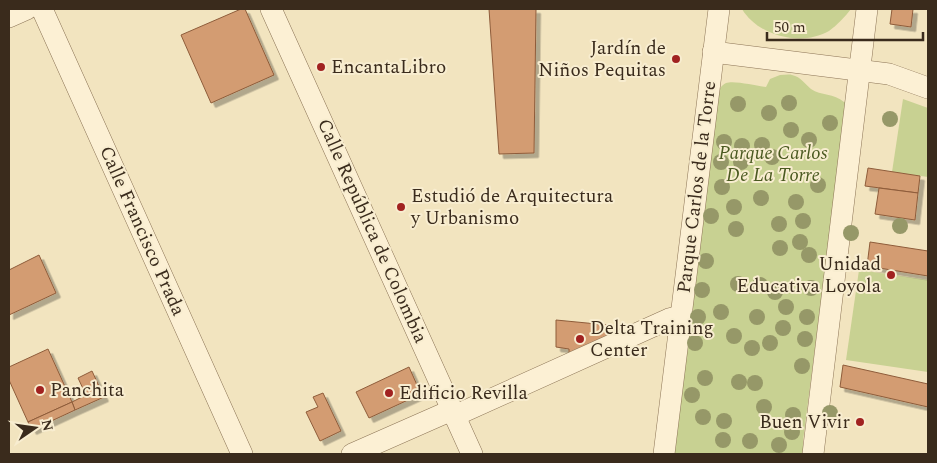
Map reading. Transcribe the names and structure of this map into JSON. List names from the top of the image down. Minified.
{"streets":{"street":["Parque Carlos de la Torre","Calle Francisco Prada","Calle República de Colombia"]},"parks":["Parque Carlos De La Torre"],"places":["Jardín de Niños Pequitas","EncantaLibro","Estudió de Arquitectura y Urbanismo","Unidad Educativa Loyola","Delta Training Center","Panchita","Edificio Revilla","Buen Vivir"],"scale_bar":"50 m","north":"right"}
